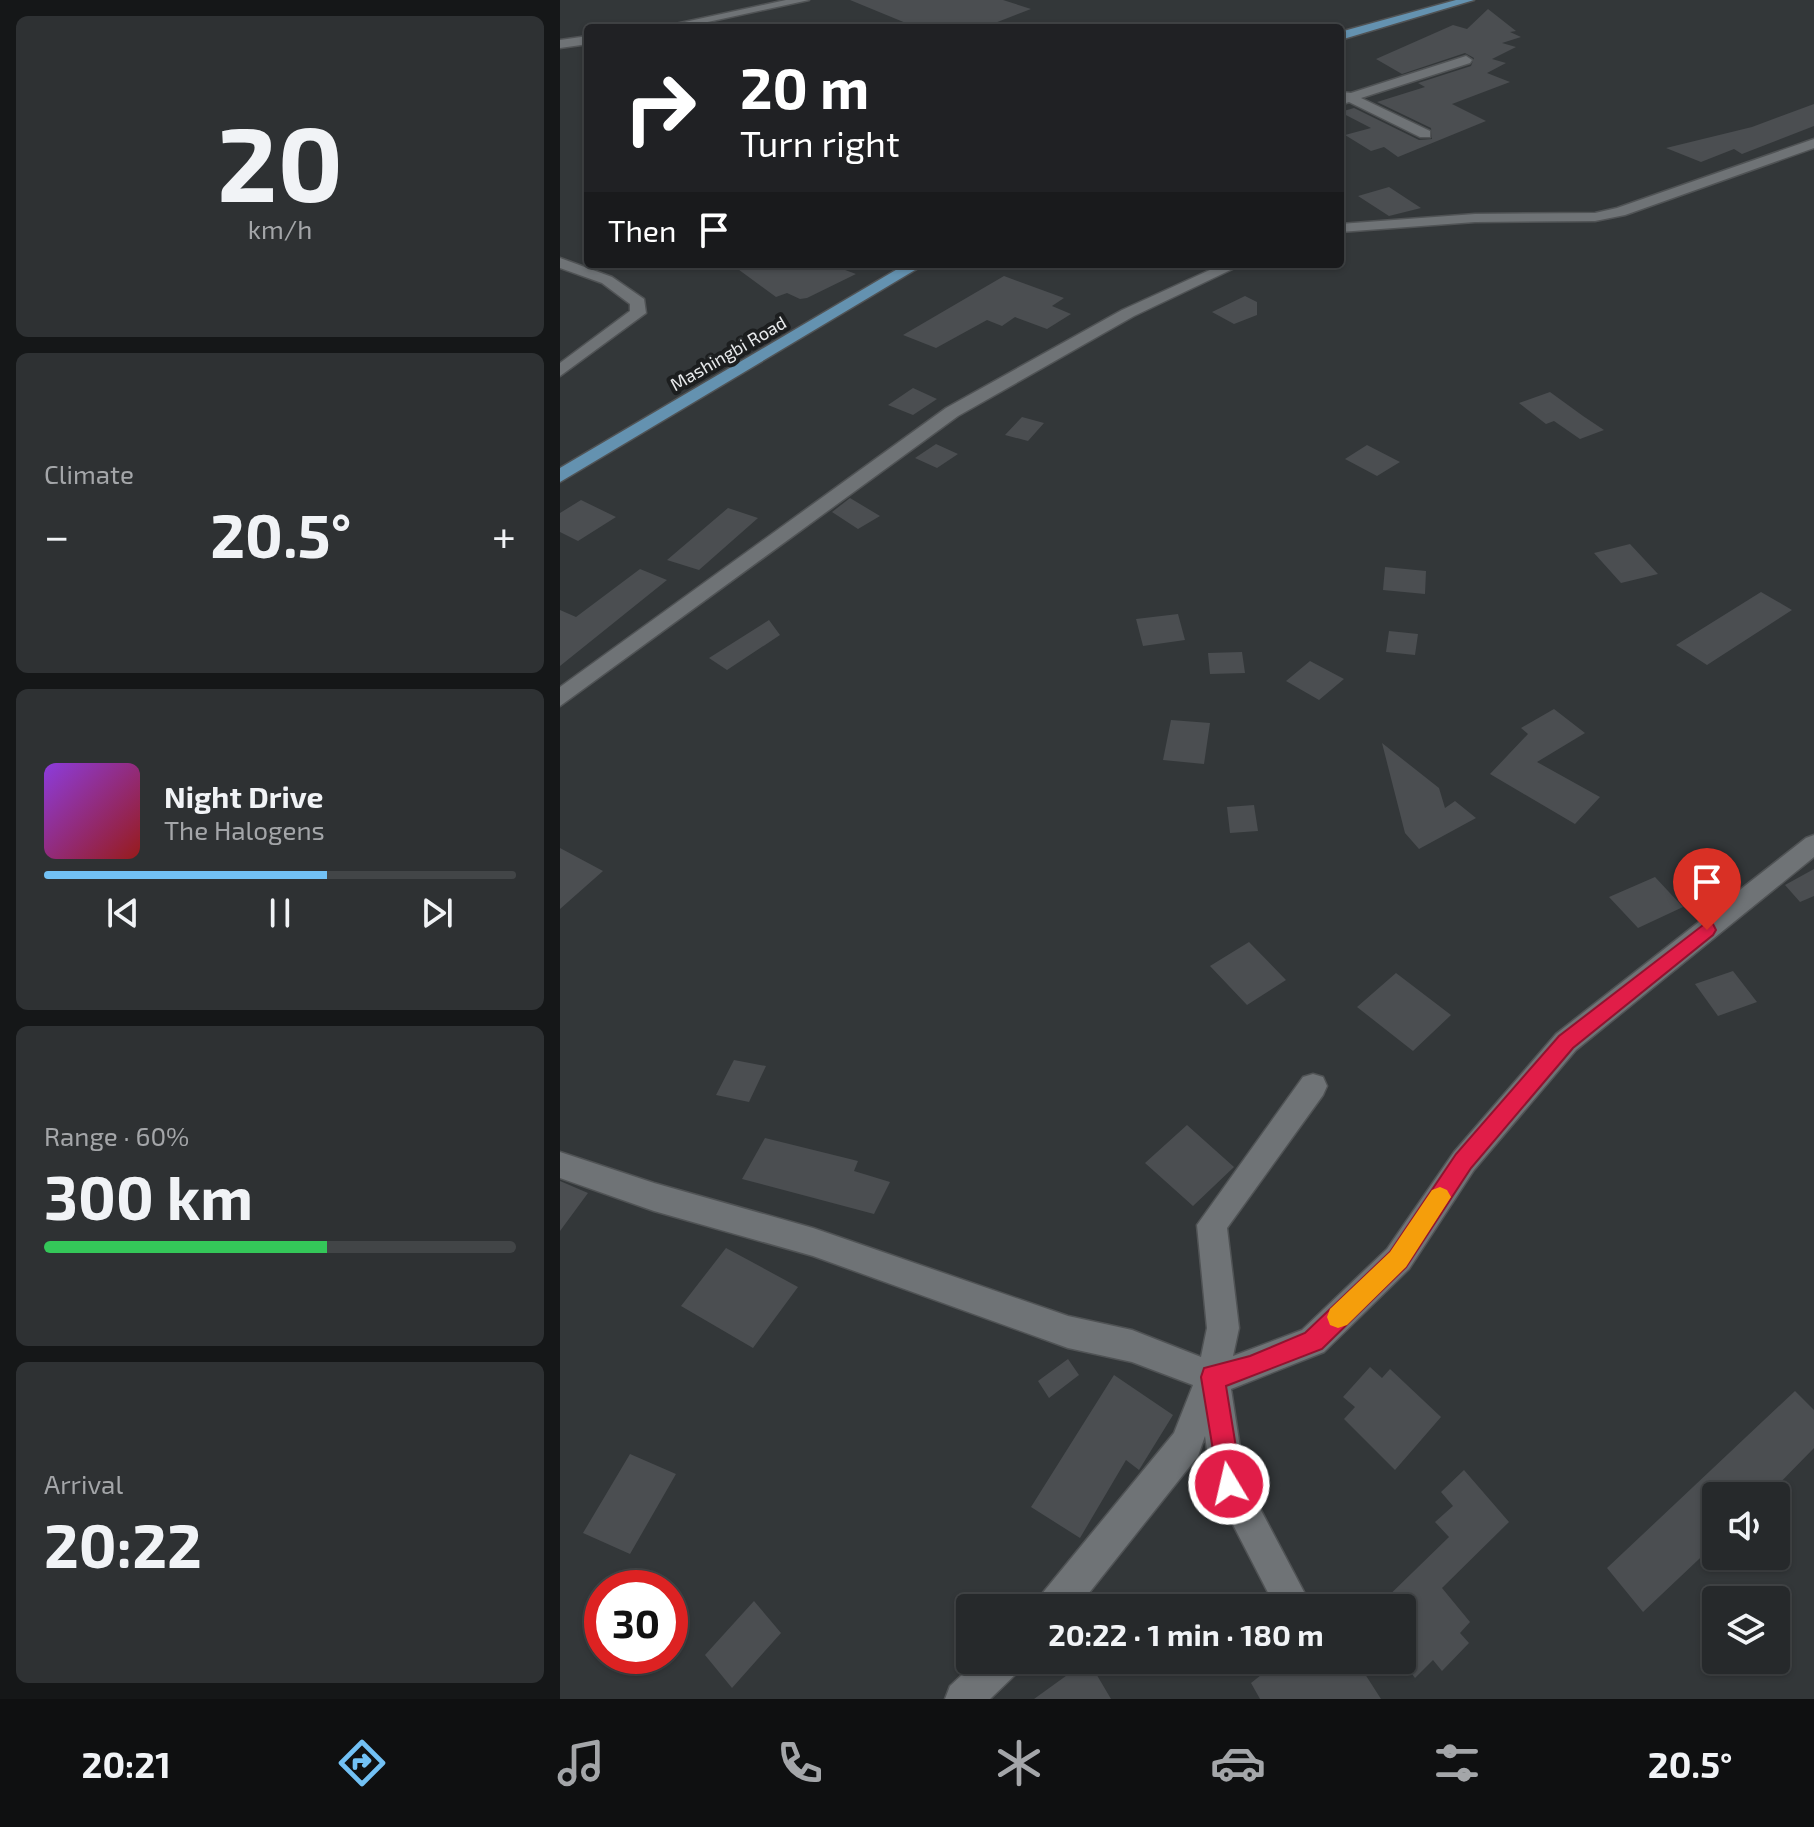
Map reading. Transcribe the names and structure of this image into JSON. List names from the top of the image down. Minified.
{"streets":{"main road":["Mashingbi Road"]},"page":{"tile":[["20","km/h"],"Climate",["Range · 60%","300 km"],["Arrival","20:22"]],"turn":["20 m","Turn right"],"then":"Then","heat":["−","20.5°","+"],"song":["Night Drive","The Halogens"],"limit":"30","trip":"20:22 · 1 min · 180 m","tabs":["20:21","20.5°"]}}
